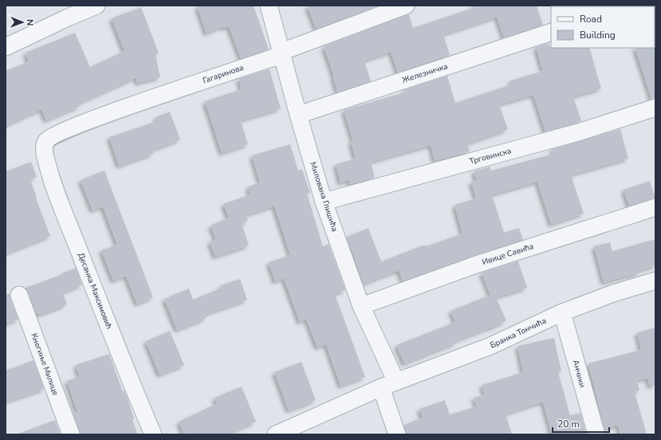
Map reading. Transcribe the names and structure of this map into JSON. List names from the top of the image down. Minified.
{"streets":{"street":["Железничка","Гагаринова","Трговинска","Милована Глишића","Ивице Савића","Десанка Максимовић","Бранка Тончића","Кнегиње Милице","Анчики"]},"crossings":[["Железничка","Милована Глишића"],["Гагаринова","Милована Глишића"],["Гагаринова","Десанка Максимовић"],["Трговинска","Милована Глишића"],["Милована Глишића","Ивице Савића"],["Милована Глишића","Бранка Тончића"],["Бранка Тончића","Анчики"]],"legend":["Road","Building"],"scale_bar":"20 m","north":"right"}
